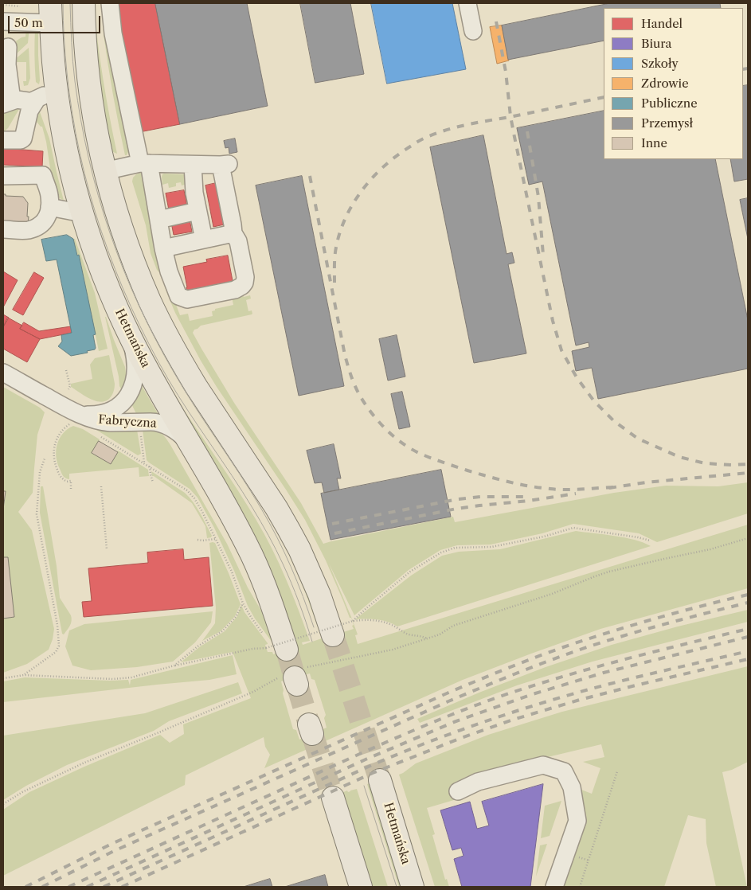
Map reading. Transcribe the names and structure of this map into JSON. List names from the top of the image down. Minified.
{"streets":{"main road":["Hetmańska"],"street":["Fabryczna"]},"crossings":[["Hetmańska","Fabryczna"]],"legend":["Handel","Biura","Szkoły","Zdrowie","Publiczne","Przemysł","Inne"],"scale_bar":"50 m"}
